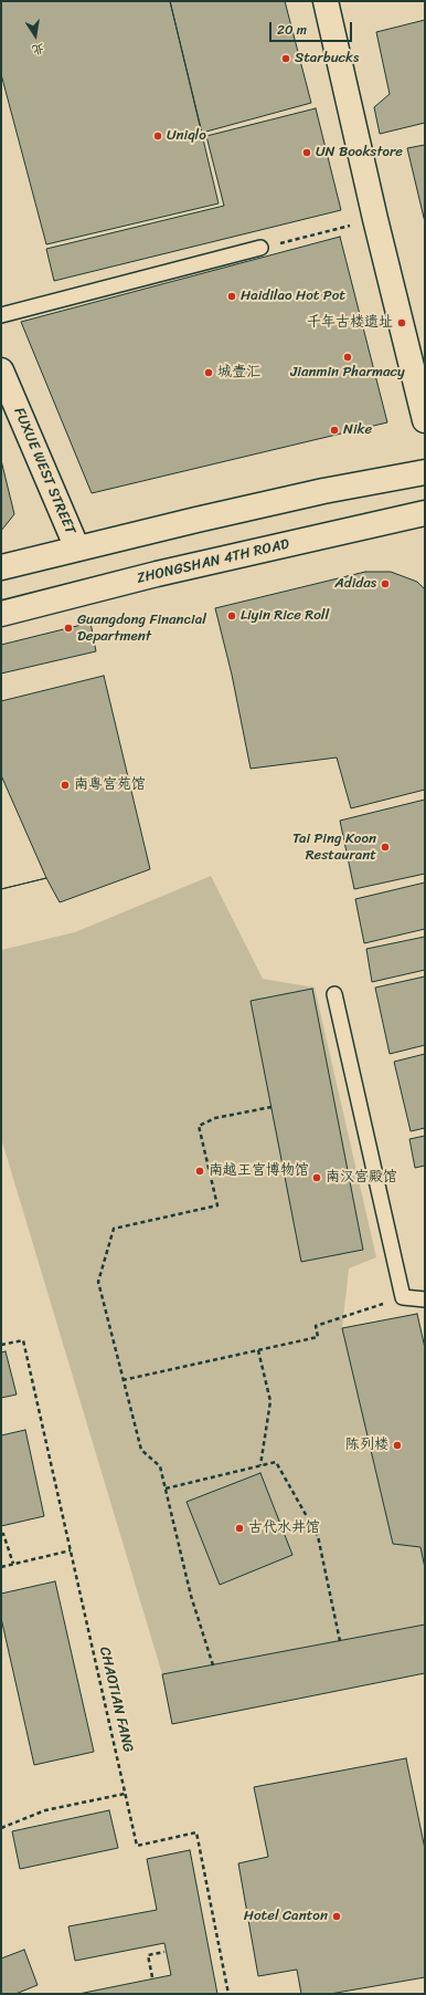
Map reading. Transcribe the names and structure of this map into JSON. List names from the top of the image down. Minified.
{"streets":{"main road":["FUXUE WEST STREET","ZHONGSHAN 4TH ROAD"],"path":["CHAOTIAN FANG"]},"places":["Starbucks","Uniqlo","UN Bookstore","Haidilao Hot Pot","千年古楼遗址","Jianmin Pharmacy","城壹汇","Nike","Adidas","Liyin Rice Roll","Guangdong Financial Department","南粤宫苑馆","Tai Ping Koon Restaurant","南越王宫博物馆","南汉宫殿馆","陈列楼","古代水井馆","Hotel Canton"],"scale_bar":"20 m","north":"bottom"}
